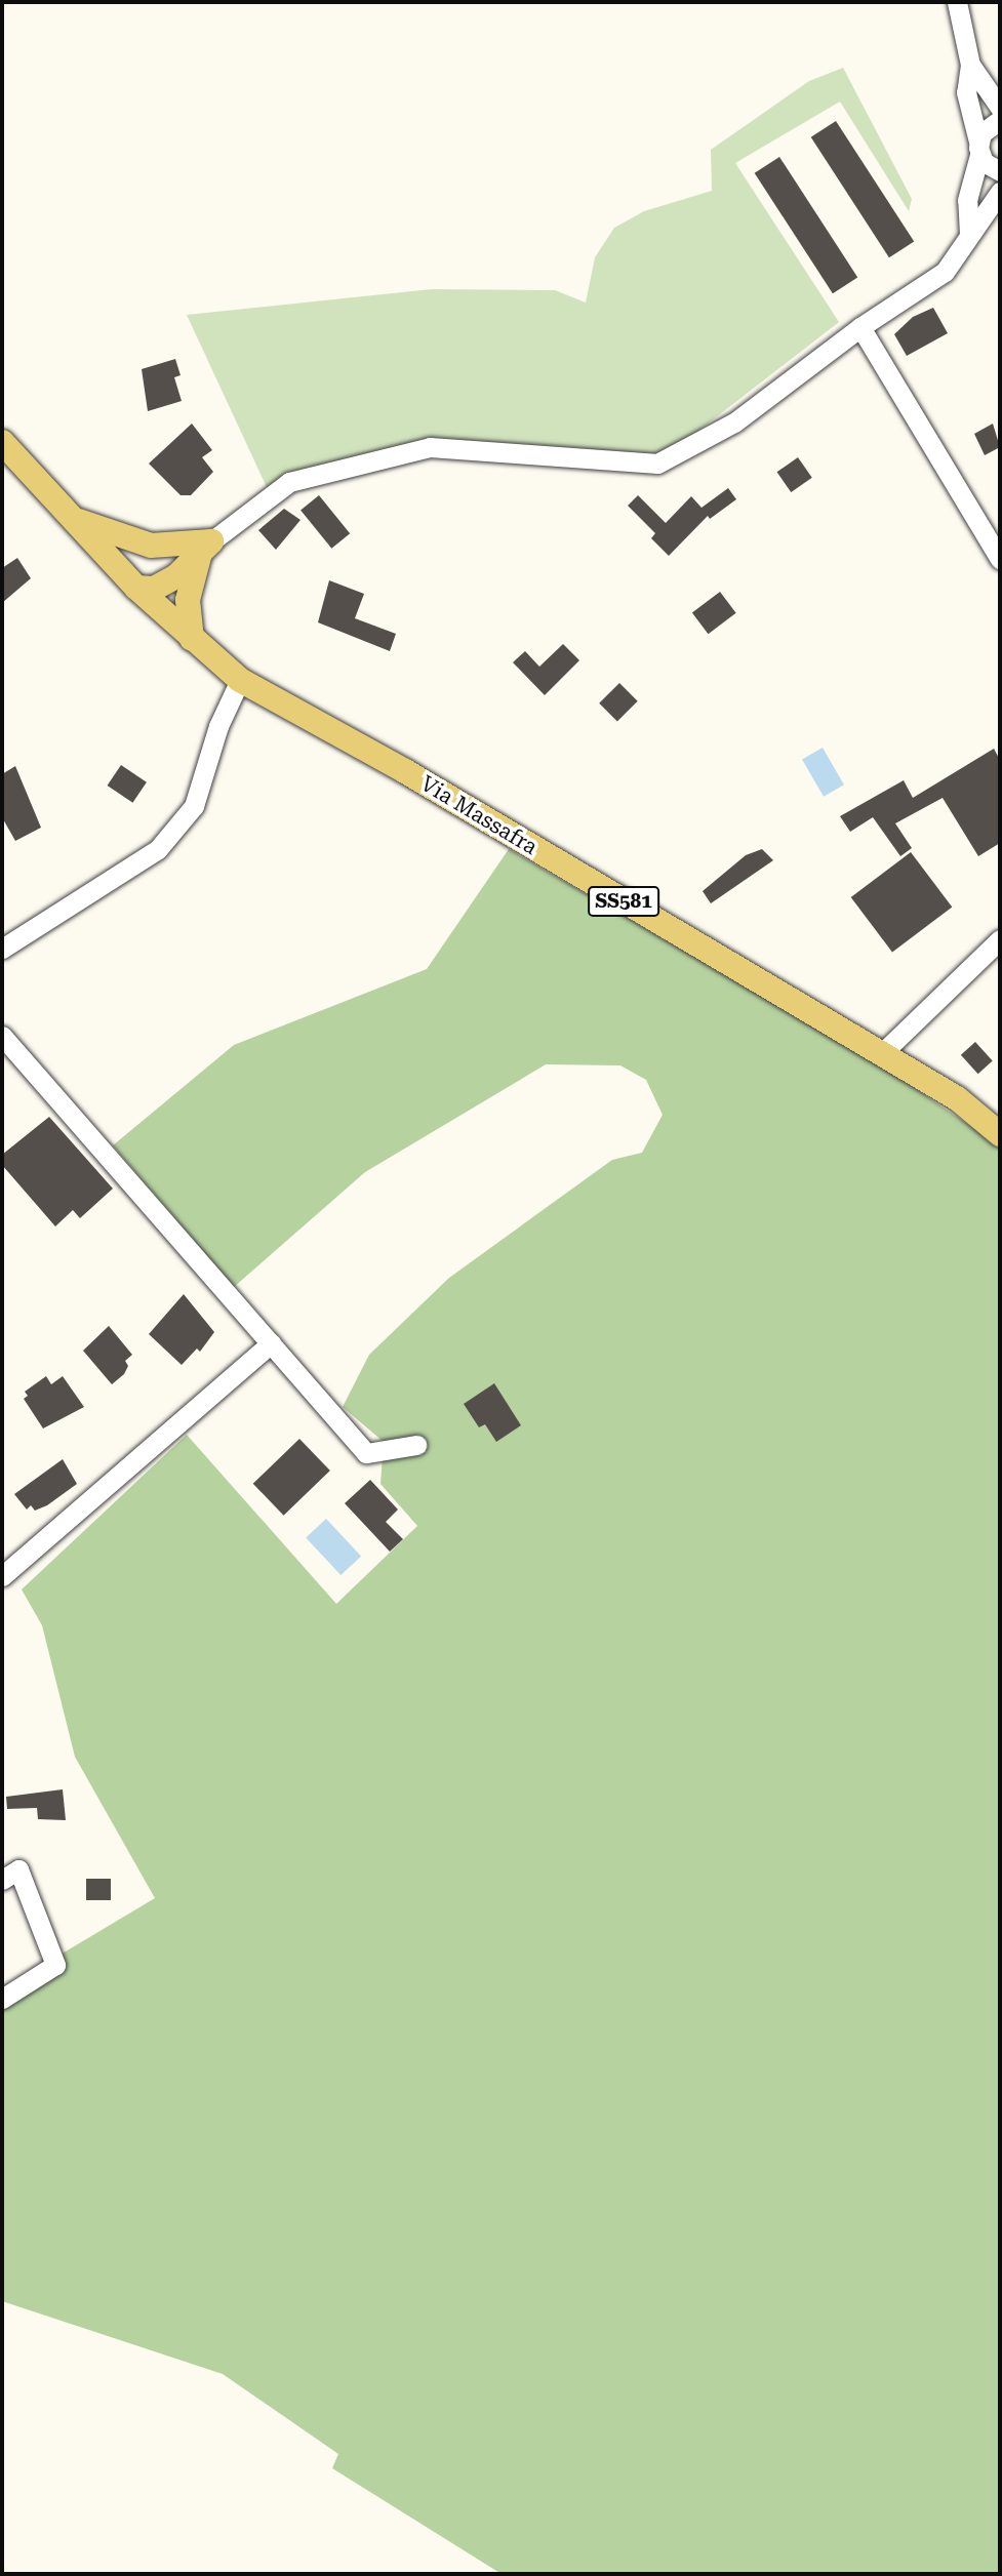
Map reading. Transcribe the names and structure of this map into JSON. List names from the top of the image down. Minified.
{"streets":{"main road":["Via Massafra","SS581"]}}
